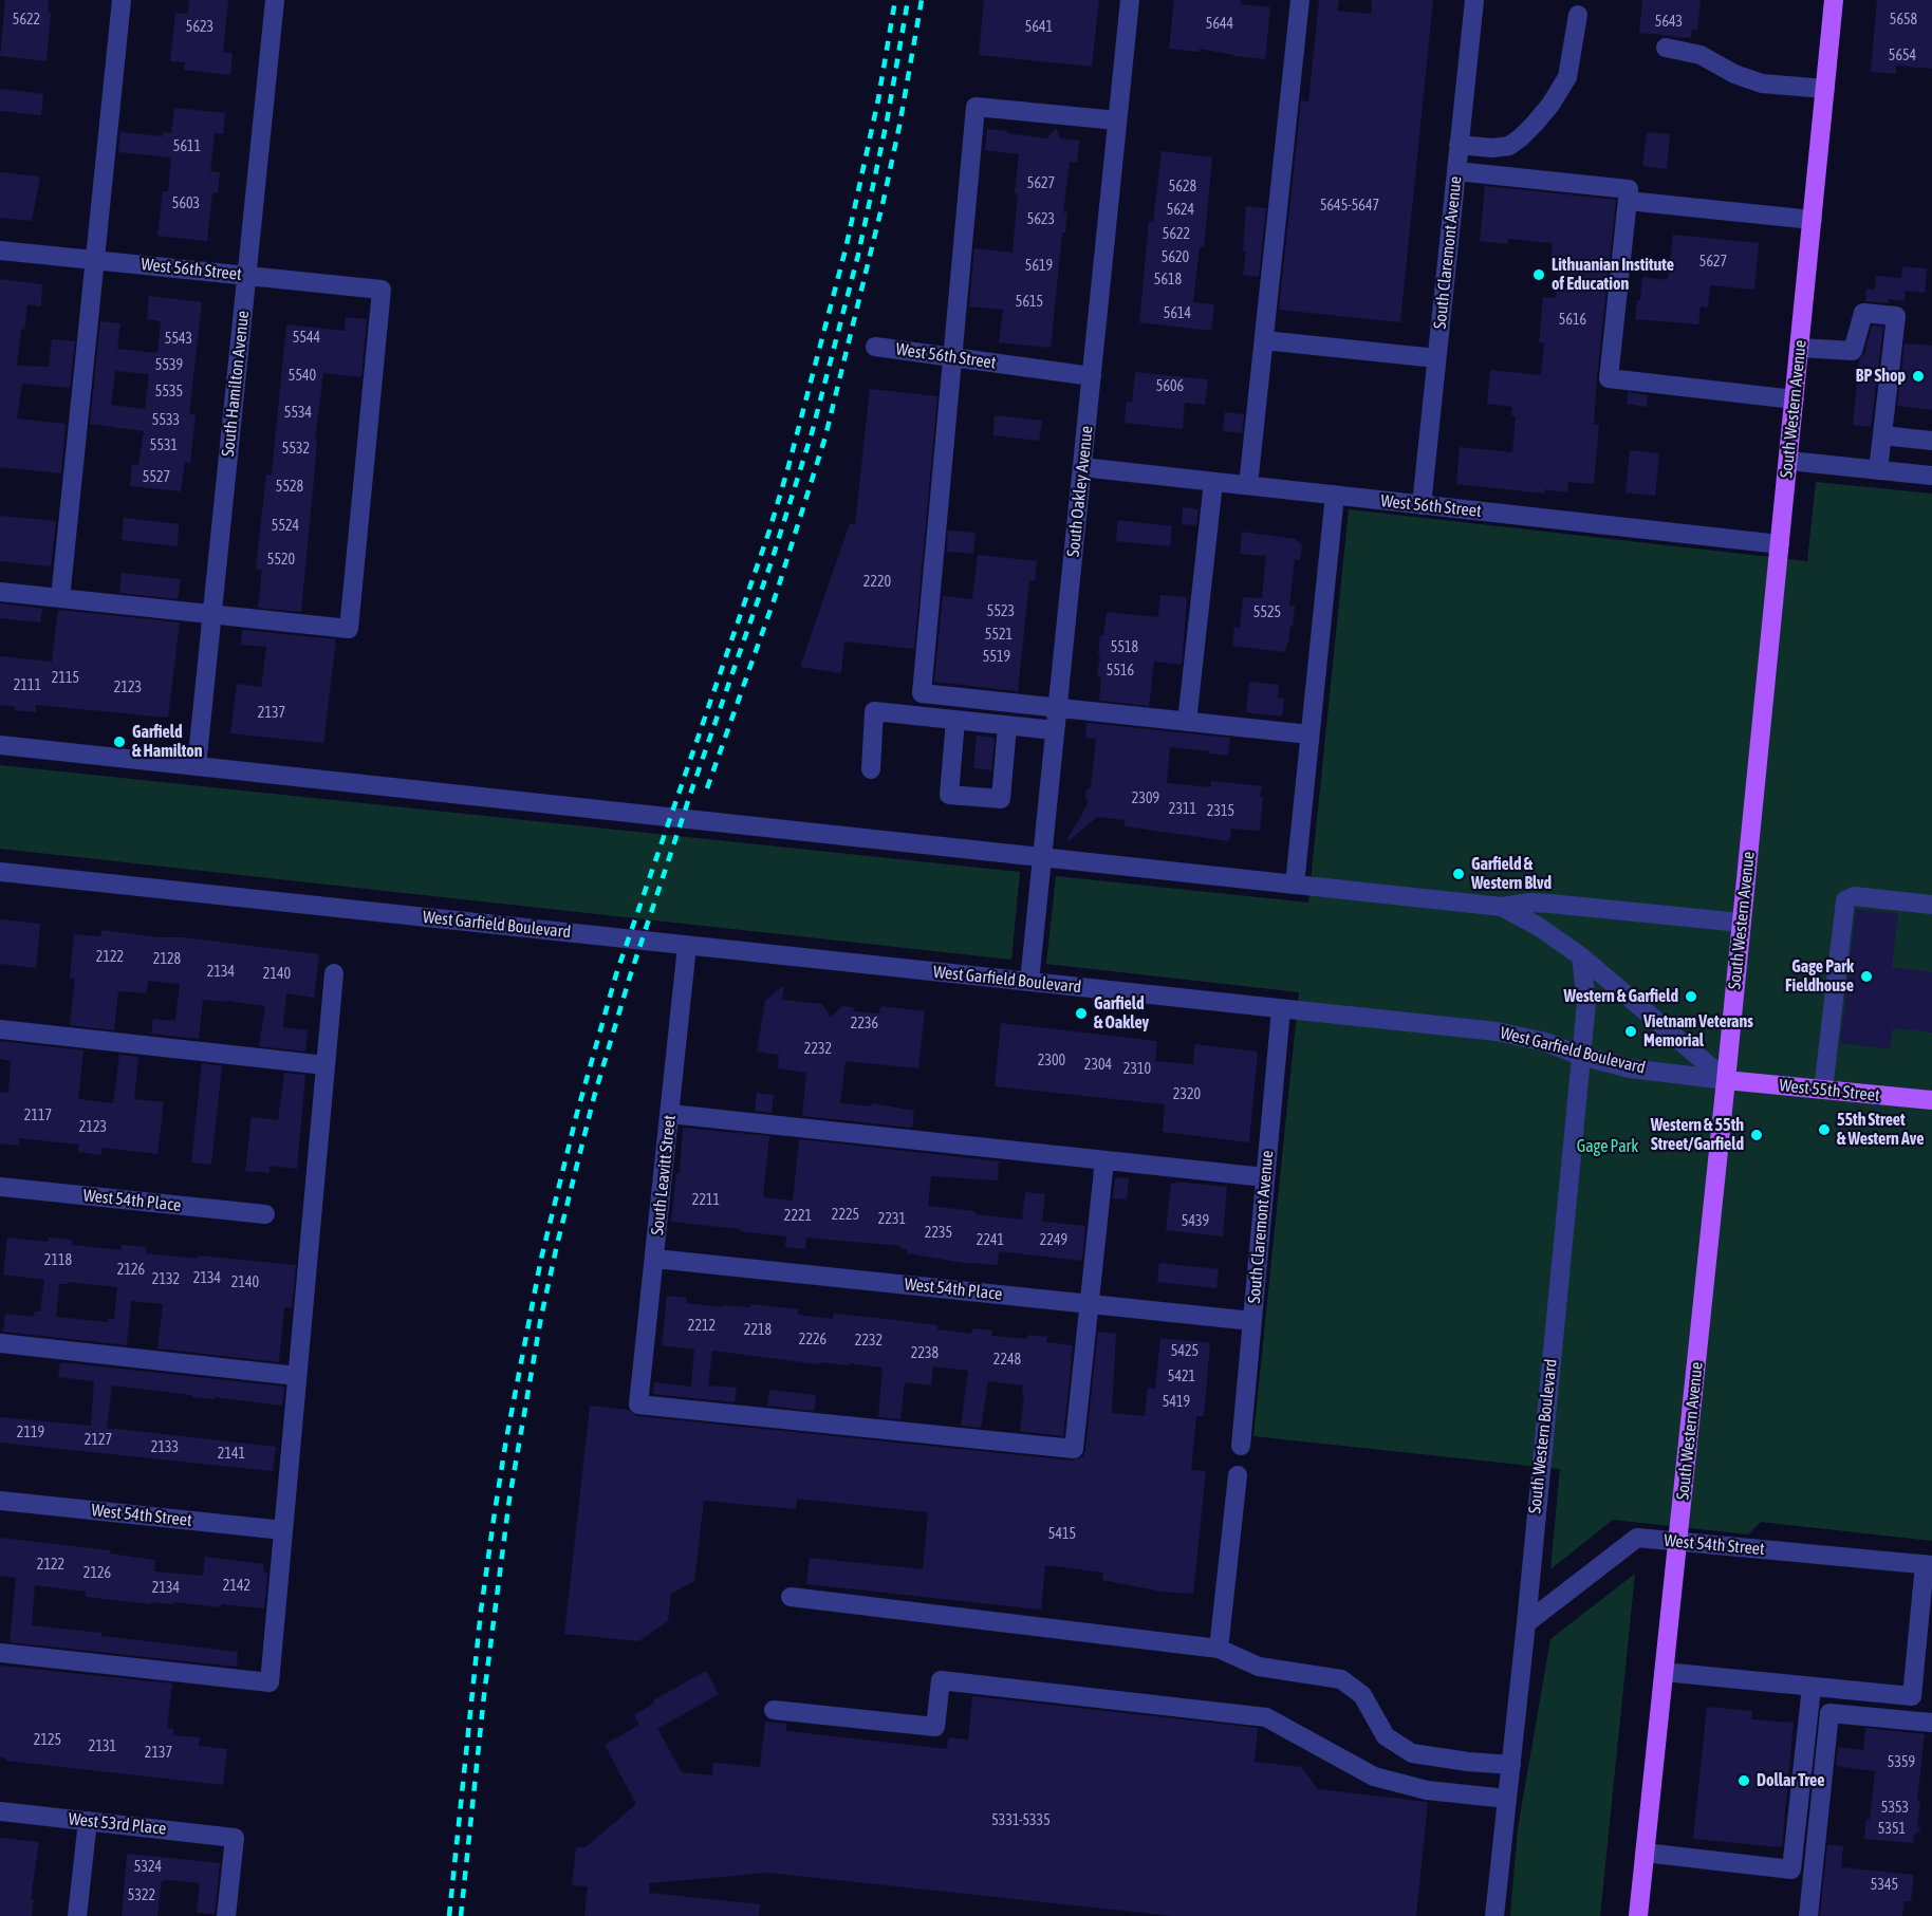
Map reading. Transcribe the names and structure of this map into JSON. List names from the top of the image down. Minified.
{"streets":{"main road":["South Western Avenue","West 55th Street"],"street":["South Claremont Avenue","West 56th Street","South Hamilton Avenue","South Oakley Avenue","West Garfield Boulevard","South Leavitt Street","West 54th Place","South Western Boulevard","West 54th Street","West 53rd Place"]},"crossings":[["South Claremont Avenue","West 56th Street"],["South Claremont Avenue","West Garfield Boulevard"],["South Claremont Avenue","West 54th Place"],["West 56th Street","South Hamilton Avenue"],["West 56th Street","South Western Avenue"],["West 56th Street","South Oakley Avenue"],["South Western Avenue","West Garfield Boulevard"],["South Western Avenue","West 55th Street"],["South Western Avenue","West 54th Street"],["South Oakley Avenue","West Garfield Boulevard"],["West Garfield Boulevard","West 55th Street"],["West Garfield Boulevard","South Leavitt Street"],["West Garfield Boulevard","South Western Boulevard"],["South Leavitt Street","West 54th Place"],["South Western Boulevard","West 54th Street"]],"parks":["Gage Park"],"places":["Lithuanian Institute of Education","BP Shop","Garfield & Hamilton","Garfield & Western Blvd","Gage Park Fieldhouse","Western & Garfield","Garfield & Oakley","Vietnam Veterans Memorial","55th Street & Western Ave","Western & 55th Street/Garfield","Dollar Tree"],"house_numbers":["5622","5658","5643","5644","5623","5641","5654","5611","5627","5628","5603","5645-5647","5624","5623","5622","5620","5627","5619","5618","5615","5614","5616","5544","5543","5539","5540","5606","5535","5534","5533","5531","5532","5527","5528","5524","5520","2220","5523","5525","5521","5518","5519","5516","2115","2111","2123","2137","2309","2311","2315","2122","2128","2134","2140","2236","2232","2300","2304","2310","2320","2117","2123","2211","2225","2221","2231","5439","2235","2241","2249","2118","2126","2134","2132","2140","2212","2218","2226","2232","5425","2238","2248","5421","5419","2119","2127","2133","2141","5415","2122","2126","2142","2134","2125","2131","2137","5359","5353","5331-5335","5351","5324","5345","5322"]}
